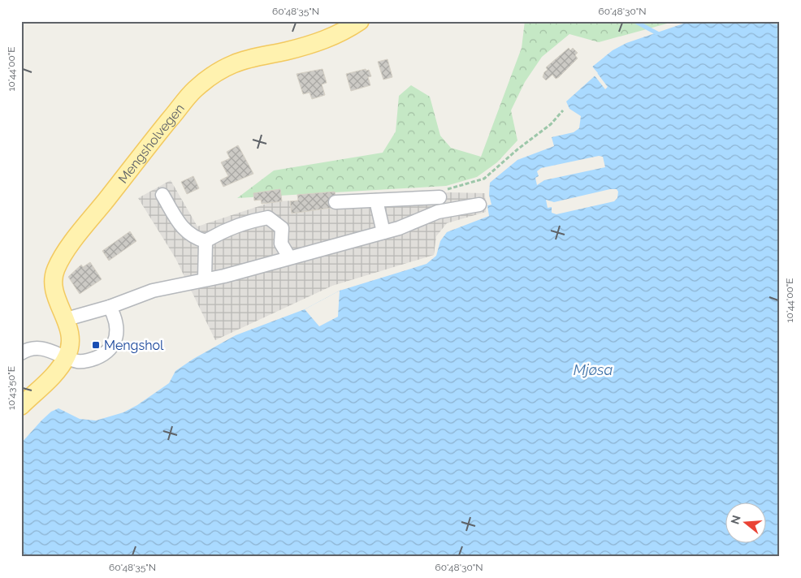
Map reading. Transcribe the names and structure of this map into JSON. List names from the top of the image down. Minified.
{"streets":{"main road":["Mengsholvegen"]},"water":["Mjøsa"],"places":{"transit":["Mengshol"]},"north":"left","coordinates":["60°48'35\"N","60°48'30\"N","10°44'00\"E","10°43'50\"E"]}
